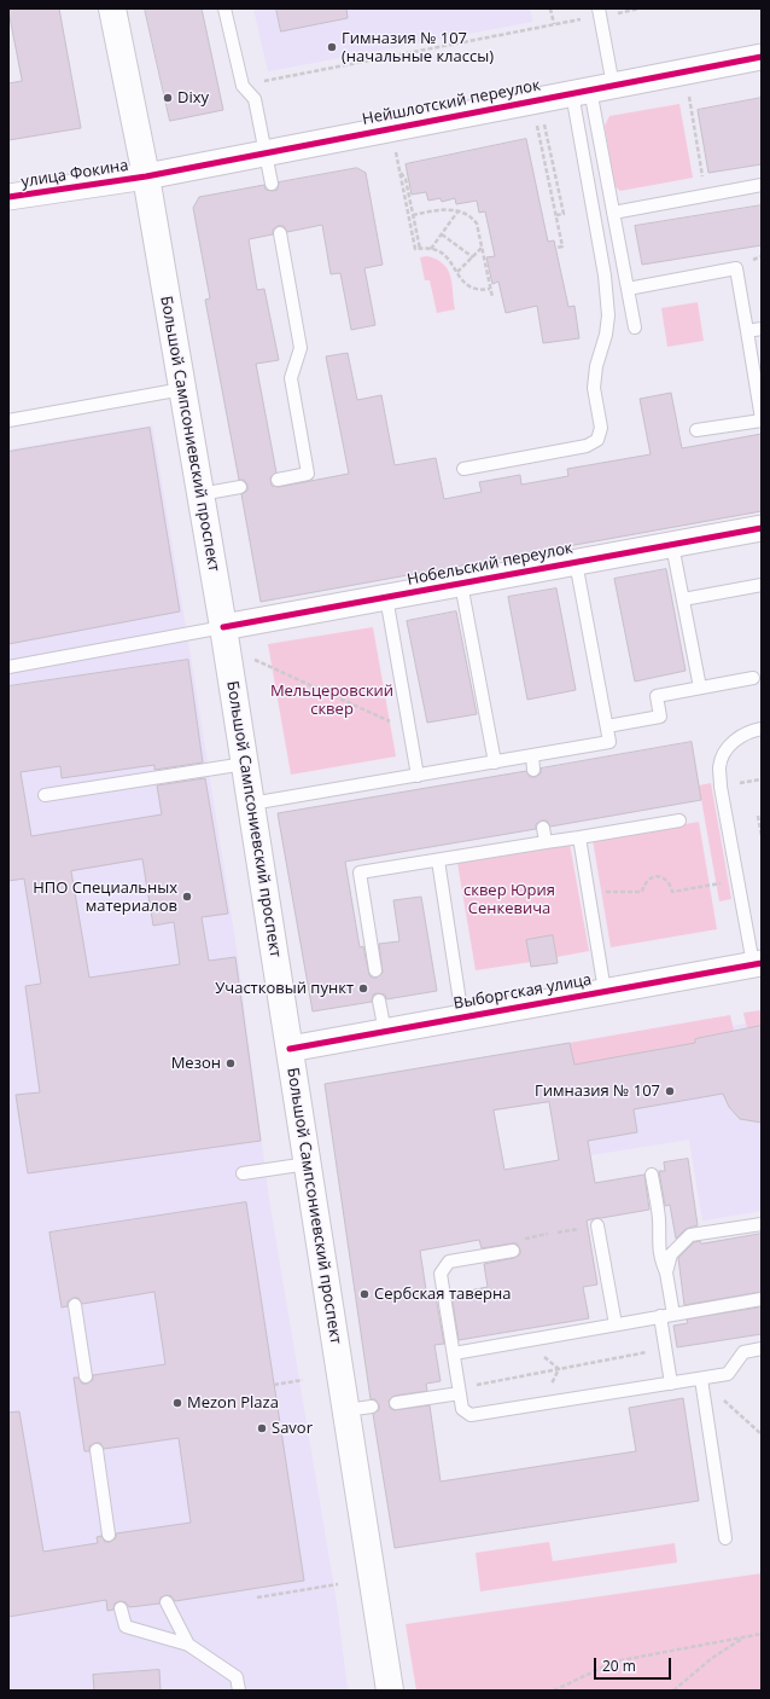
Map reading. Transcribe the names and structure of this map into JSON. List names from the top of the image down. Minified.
{"streets":{"main road":["Большой Сампсониевский проспект"],"street":["Нейшлотский переулок","улица Фокина","Нобельский переулок","Выборгская улица"]},"crossings":[["Нейшлотский переулок","улица Фокина"],["Нейшлотский переулок","Большой Сампсониевский проспект"],["улица Фокина","Большой Сампсониевский проспект"],["Большой Сампсониевский проспект","Нобельский переулок"],["Большой Сампсониевский проспект","Выборгская улица"]],"parks":["Мельцеровский сквер","сквер Юрия Сенкевича"],"places":["Гимназия № 107 (начальные классы)","Dixy","НПО Специальных материалов","Участковый пункт","Мезон","Гимназия № 107","Сербская таверна","Mezon Plaza","Savor"],"scale_bar":"20 m"}
